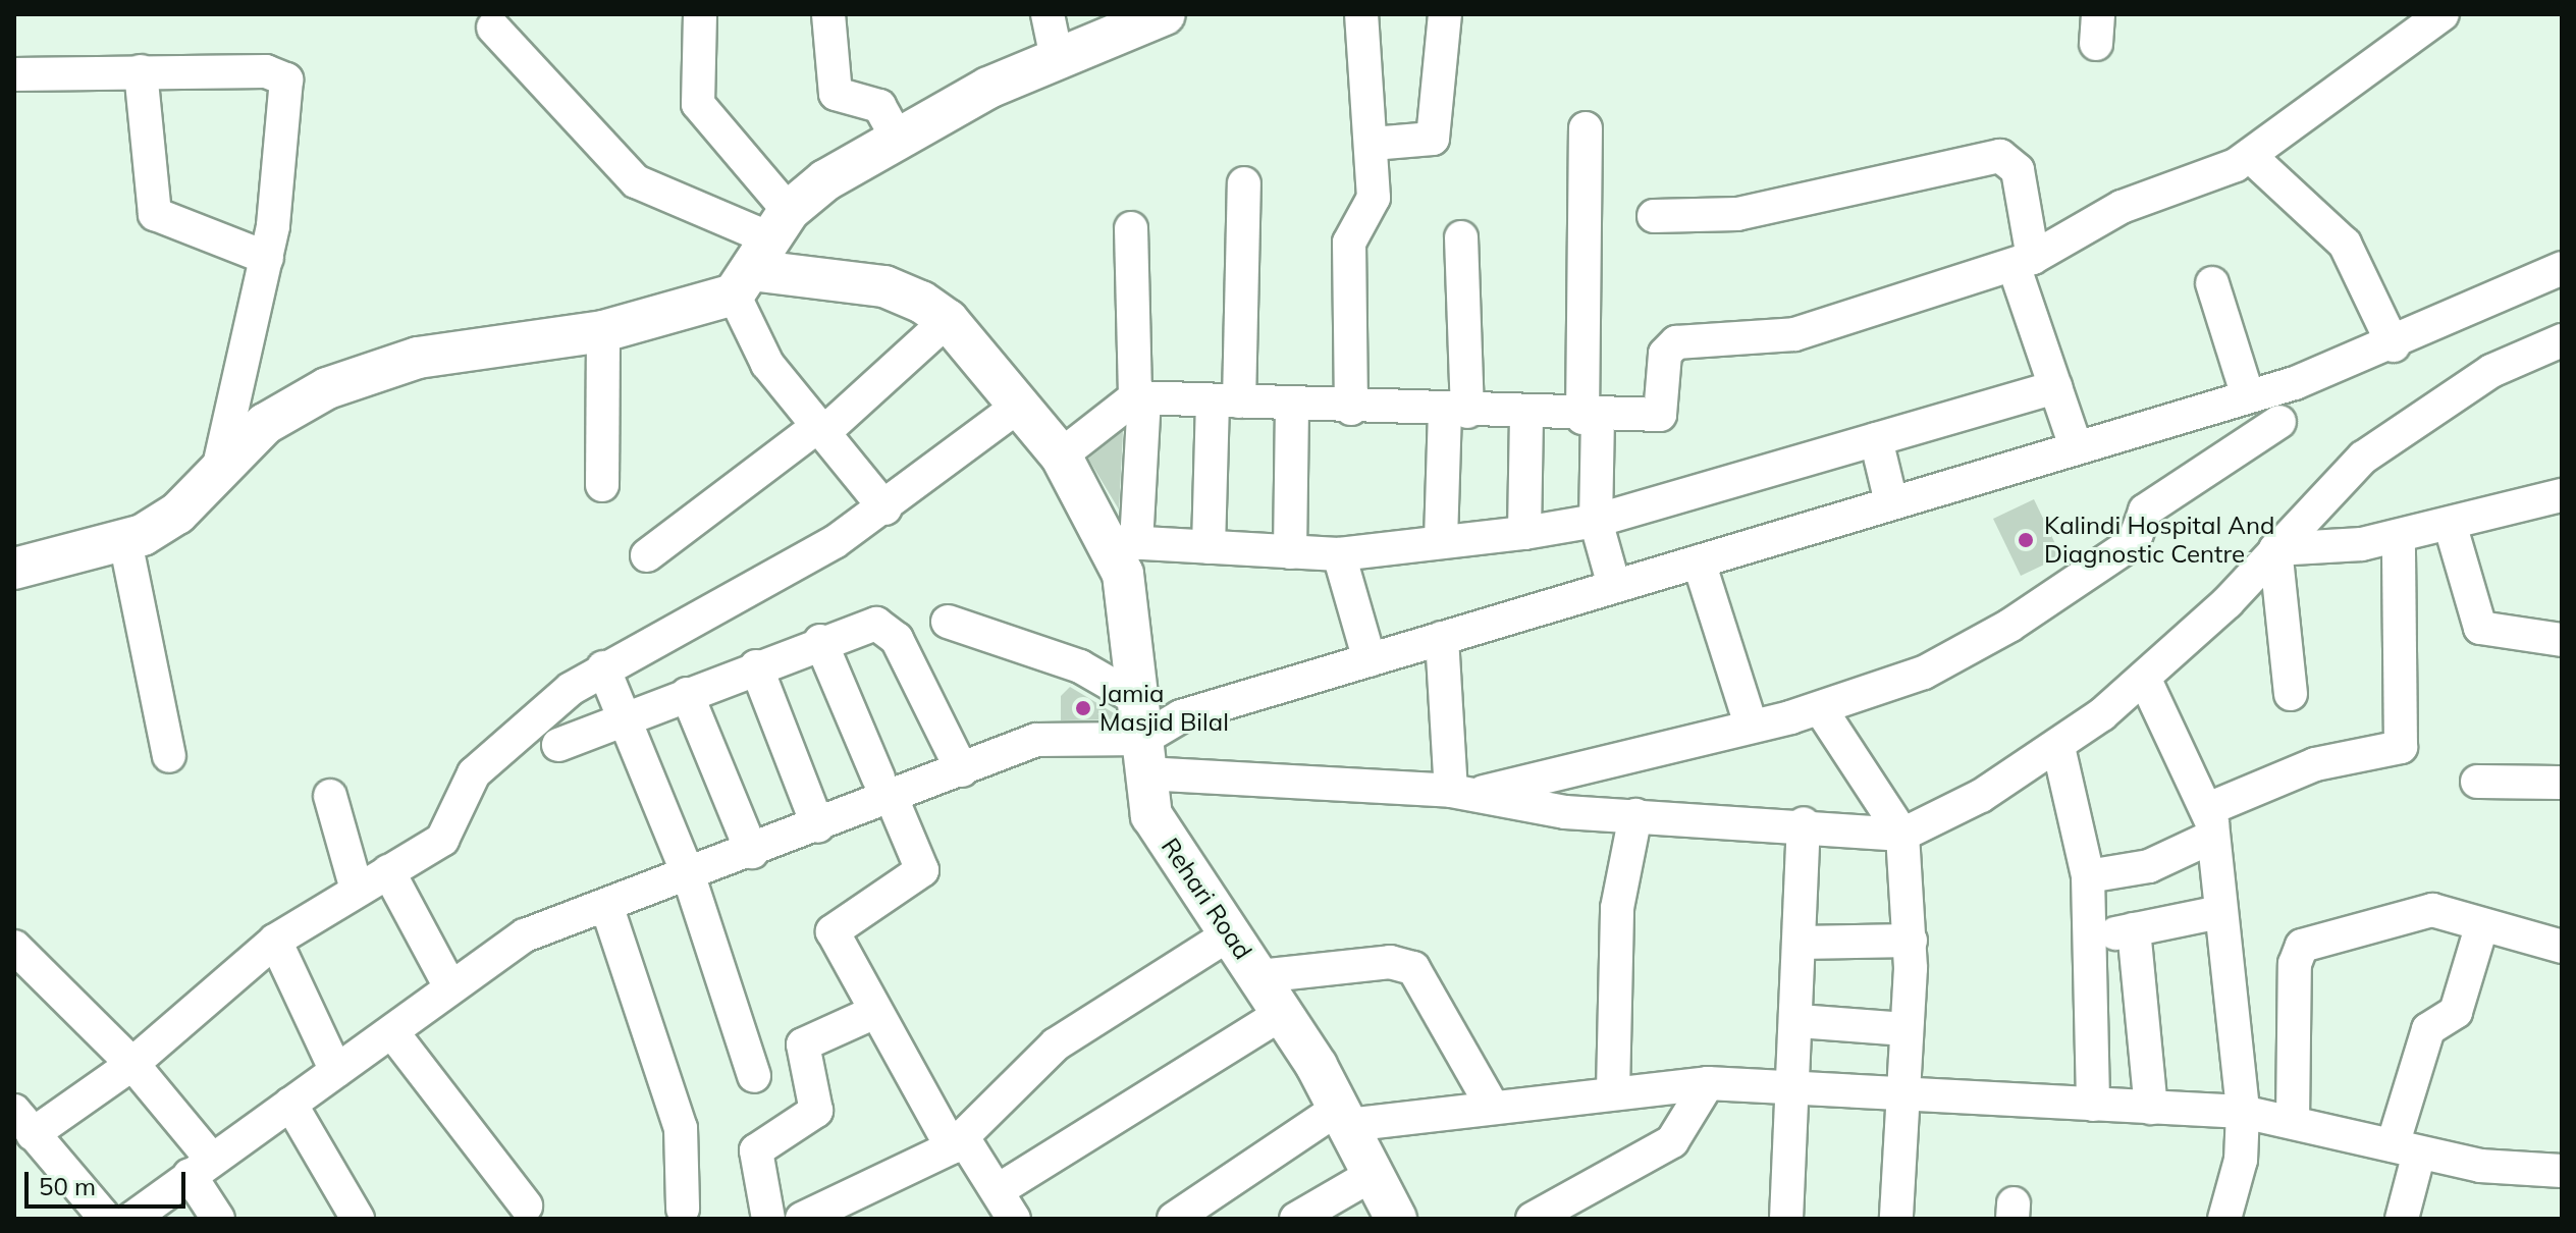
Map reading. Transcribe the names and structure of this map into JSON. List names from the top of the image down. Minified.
{"streets":{"main road":["Rehari Road"]},"places":["Kalindi Hospital And Diagnostic Centre","Jamia Masjid Bilal"],"scale_bar":"50 m"}
